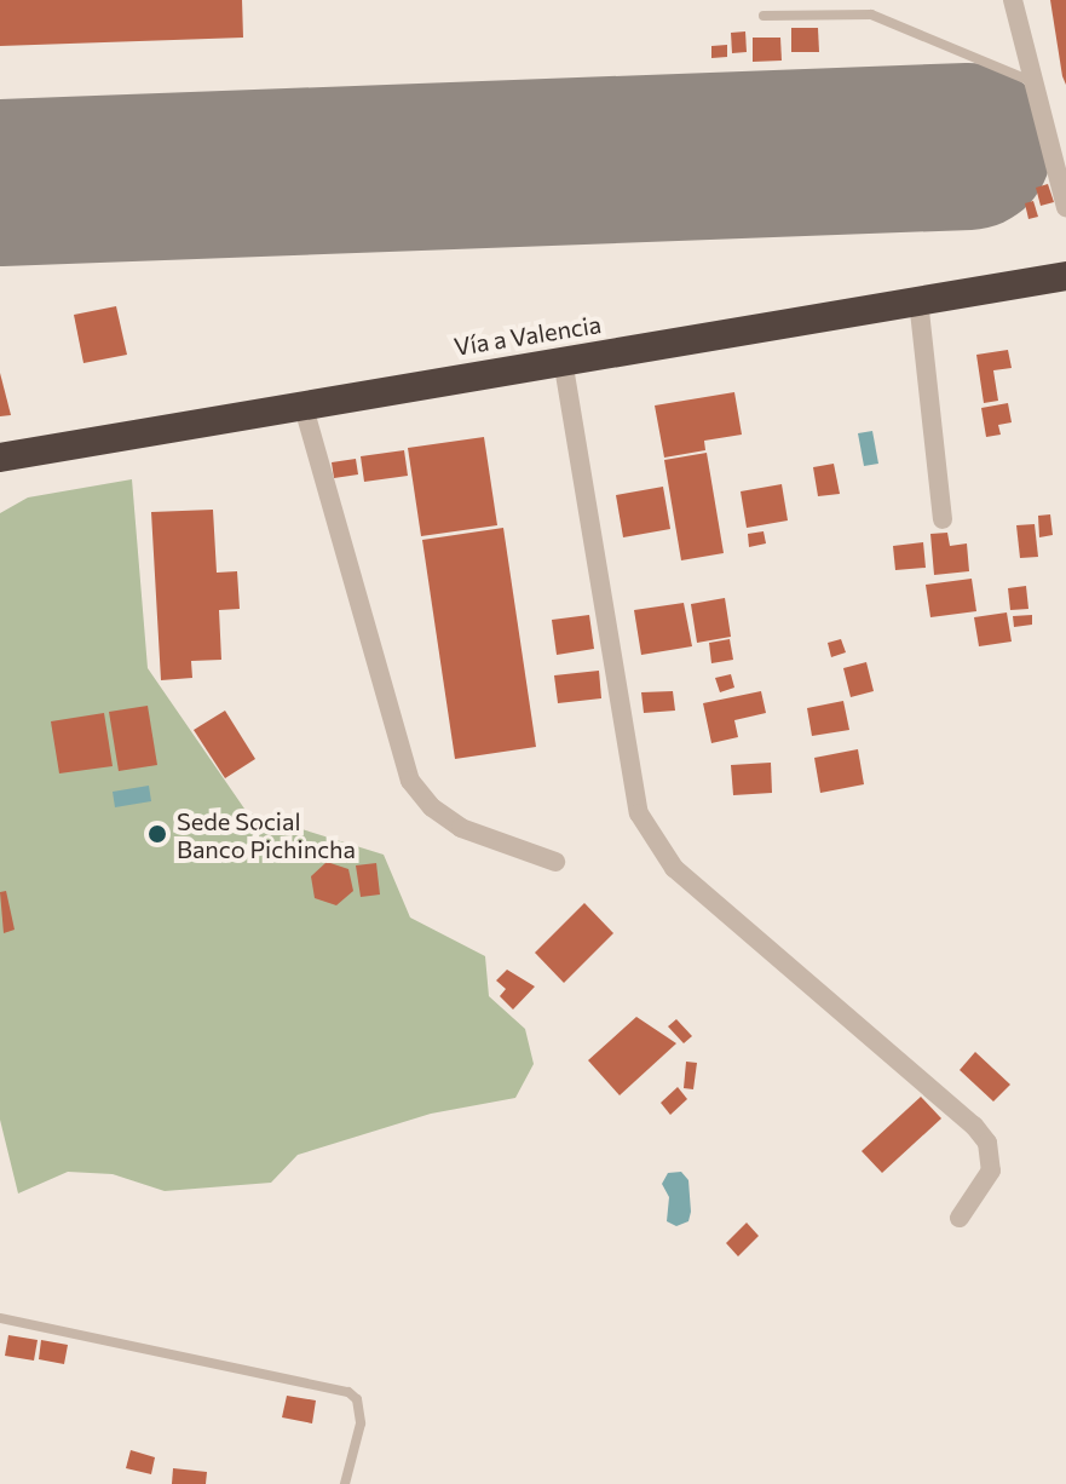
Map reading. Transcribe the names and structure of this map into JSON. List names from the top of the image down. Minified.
{"streets":{"highway":["Vía a Valencia"]},"places":["Sede Social Banco Pichincha"]}
